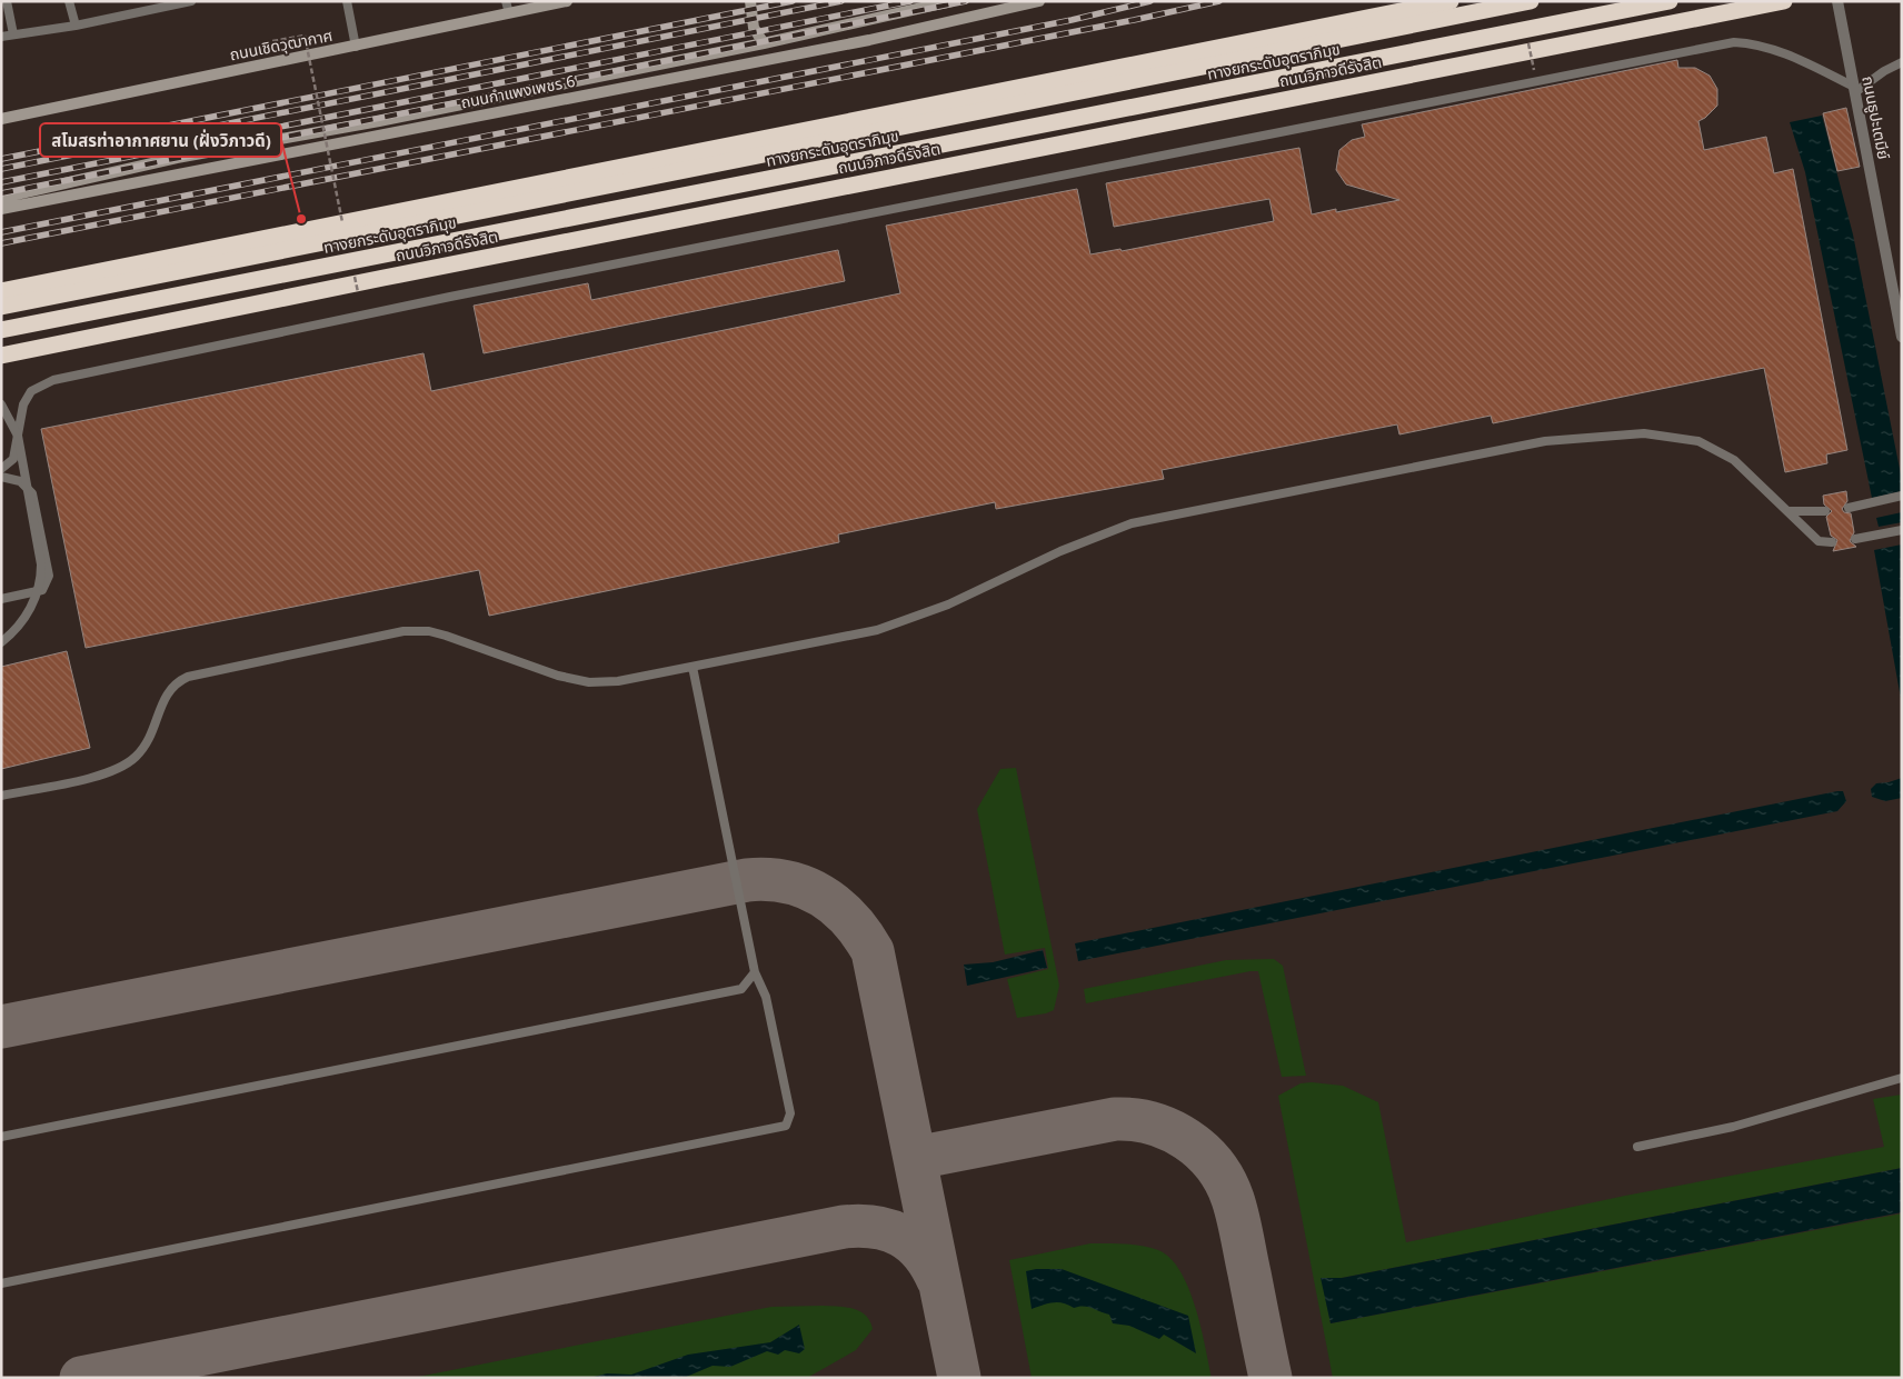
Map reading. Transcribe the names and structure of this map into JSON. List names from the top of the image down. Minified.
{"streets":{"highway":["ทางยกระดับอุตราภิมุข","ถนนวิภาวดีรังสิต"],"main road":["ถนนเชิดวุฒากาศ","ถนนกำแพงเพชร 6"],"street":["ถนนธูปะเตมีย์"]},"places":["สโมสรท่าอากาศยาน (ฝั่งวิภาวดี)"]}
